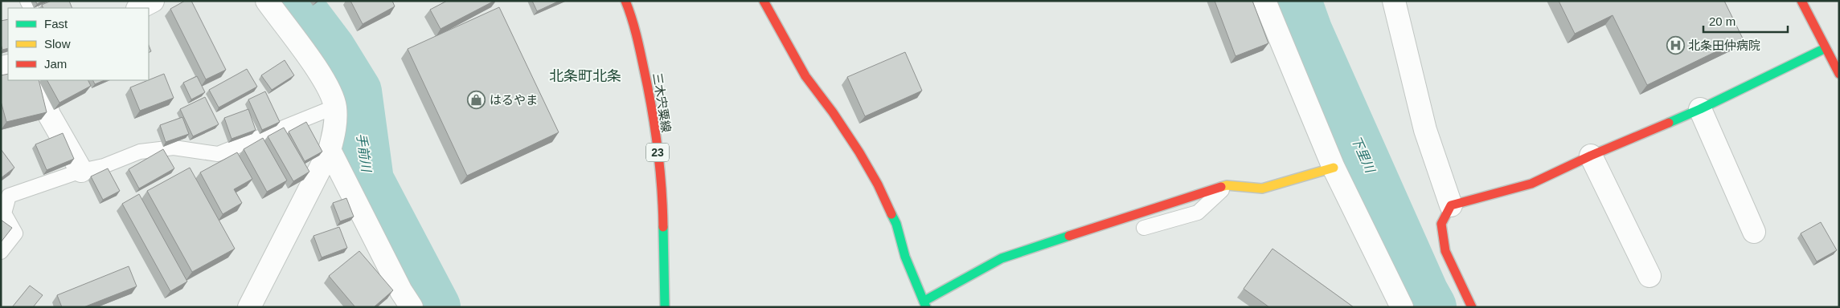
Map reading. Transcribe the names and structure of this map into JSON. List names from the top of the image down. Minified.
{"streets":{"street":["三木宍粟線","23"]},"districts":["北条町北条"],"water":["手前川","下里川"],"places":{"hospital":["北条田仲病院"],"shop":["はるやま"]},"legend":["Fast","Slow","Jam"],"scale_bar":"20 m"}
